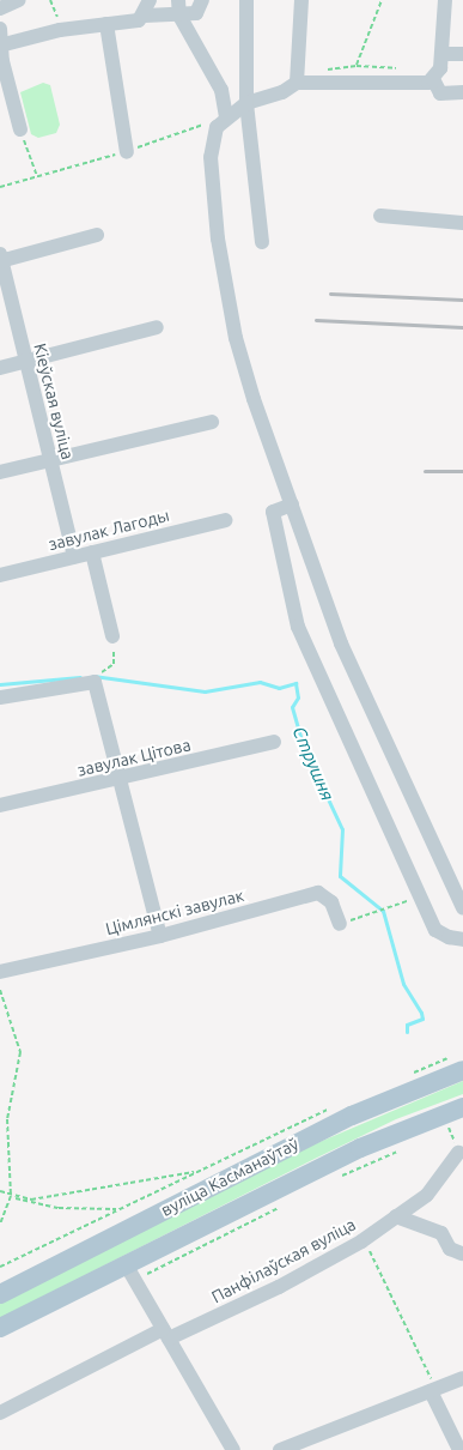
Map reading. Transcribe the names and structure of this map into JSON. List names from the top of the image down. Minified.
{"streets":{"main road":["вуліца Касманаўтаў"],"street":["Кіеўская вуліца","завулак Лагоды","завулак Цітова","Цімлянскі завулак","Панфілаўская вуліца"]},"crossings":[["Кіеўская вуліца","завулак Лагоды"]],"water":["Струшня"]}
